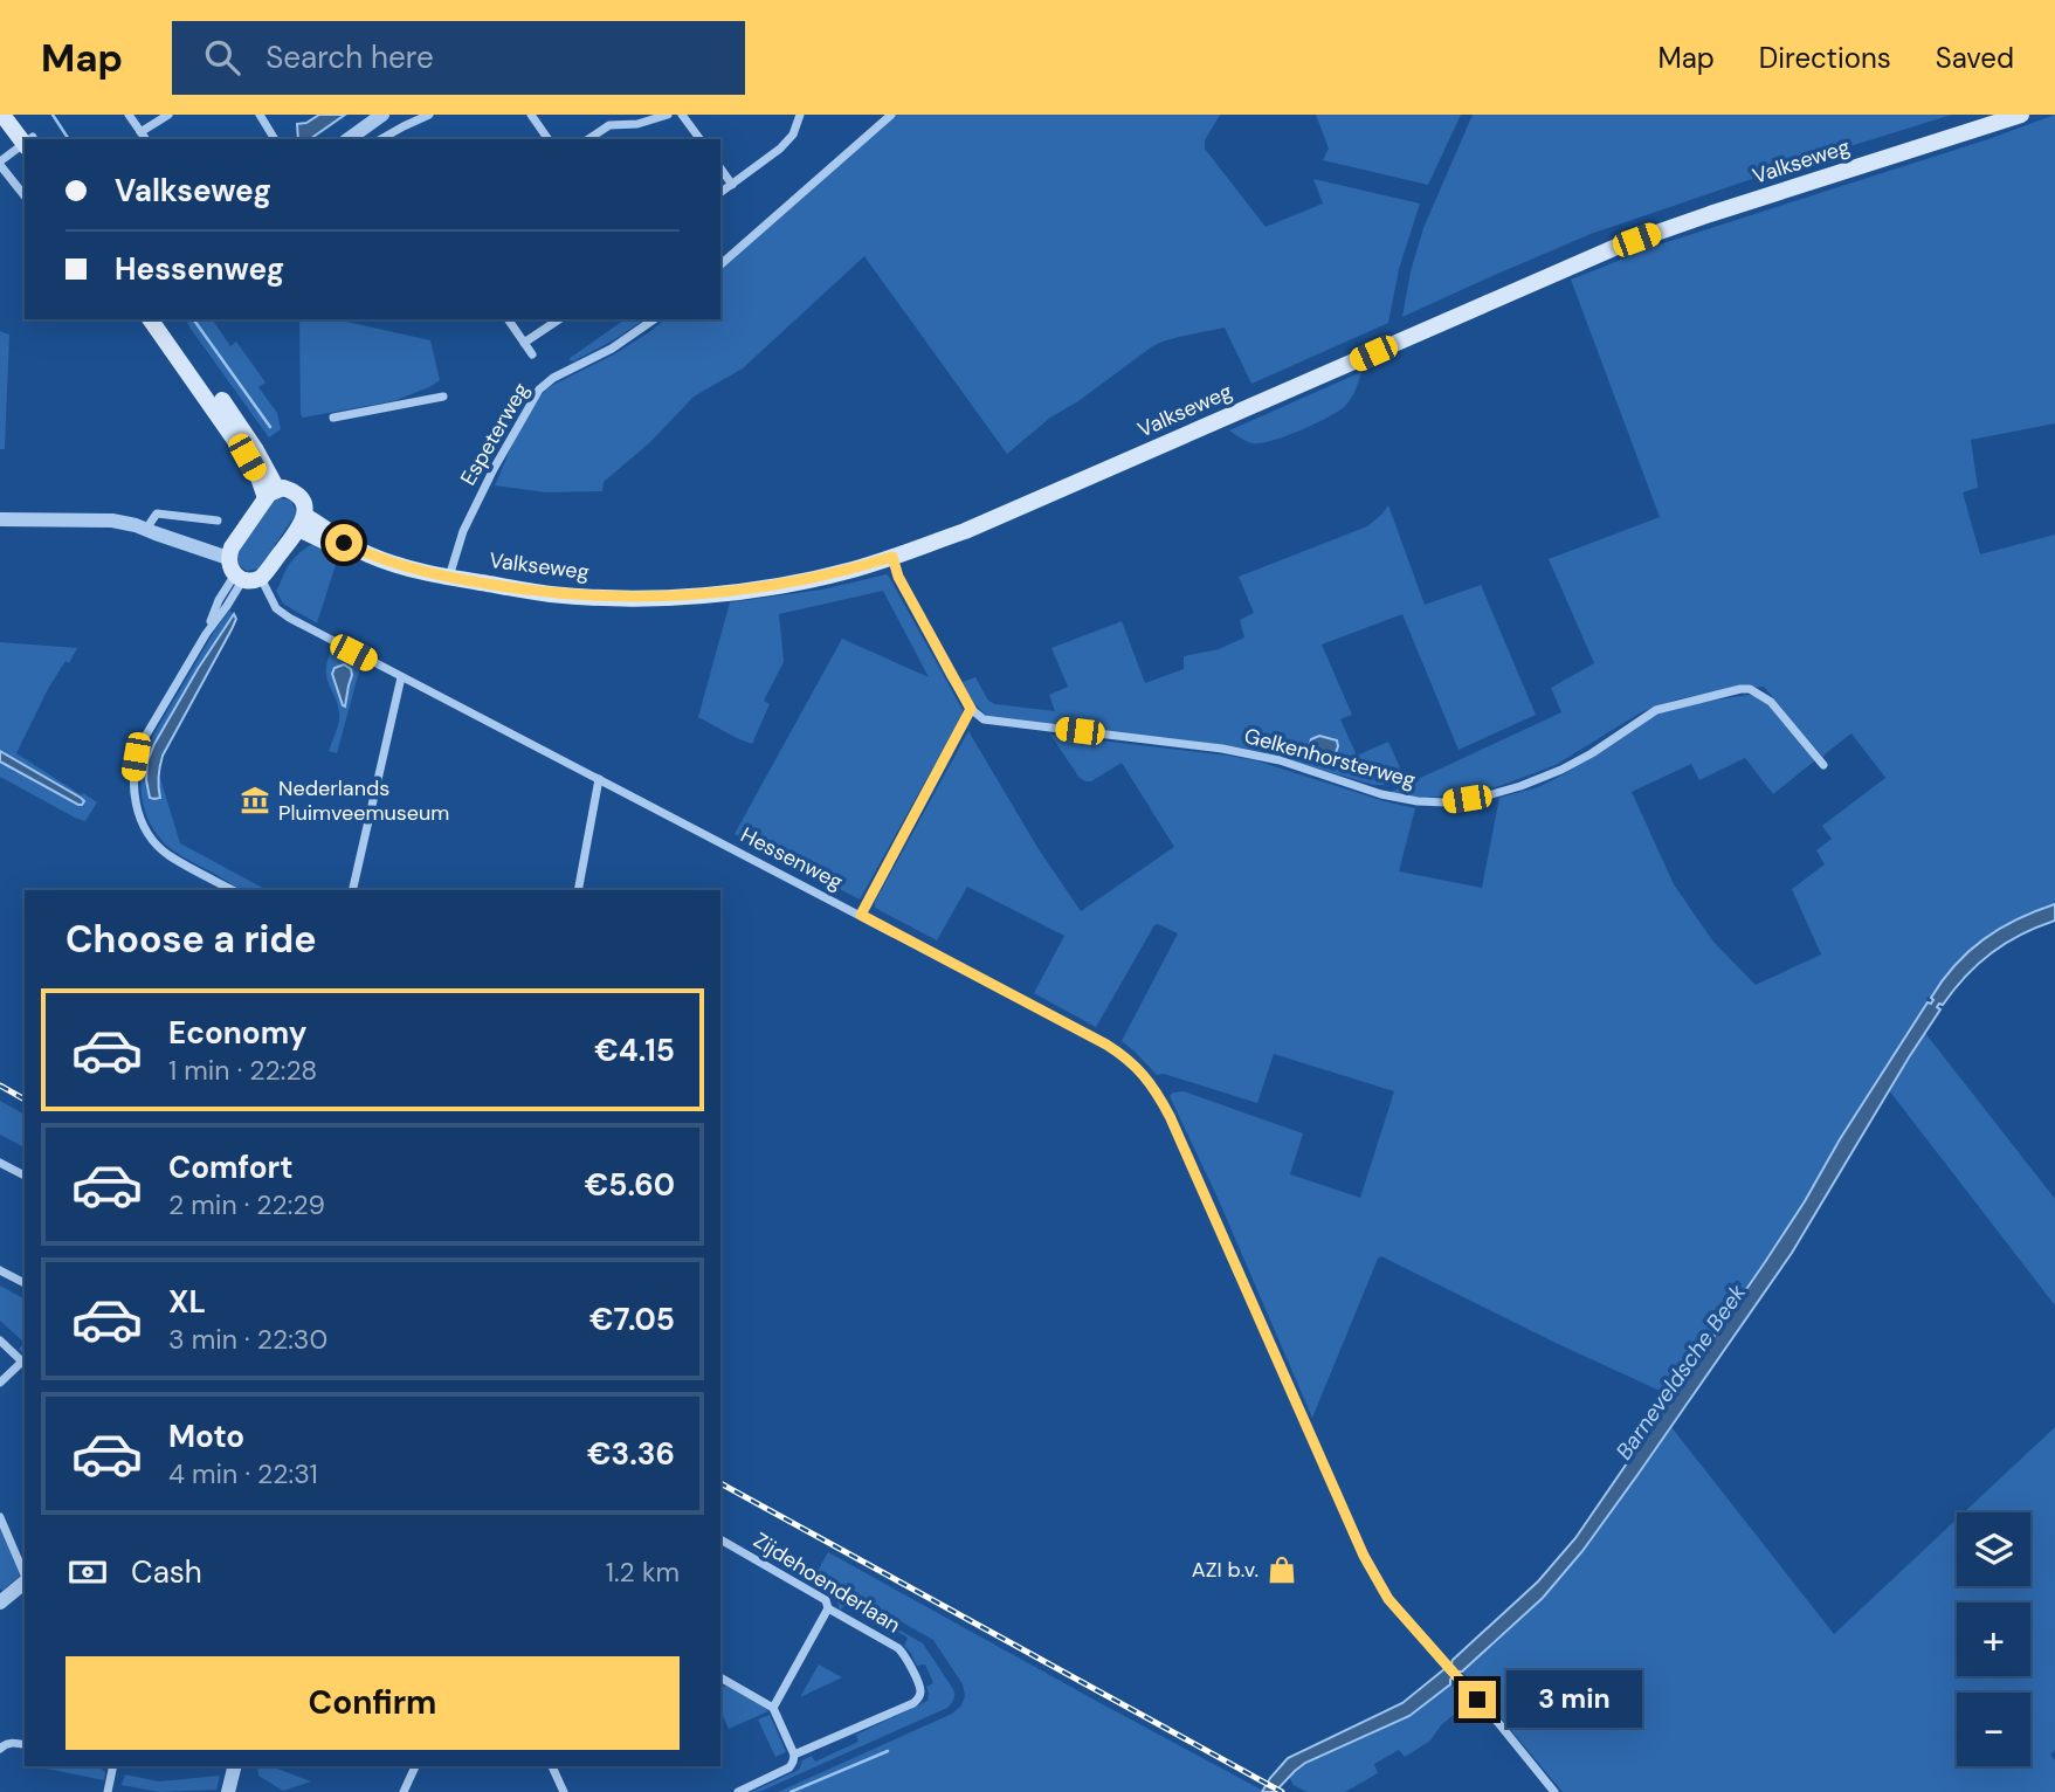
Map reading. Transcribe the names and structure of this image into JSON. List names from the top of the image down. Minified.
{"streets":{"main road":["Valkseweg"],"street":["Espeterweg","Gelkenhorsterweg","Hessenweg","Zijdehoenderlaan"]},"crossings":[["Valkseweg","Espeterweg"]],"water":["Barneveldsche Beek"],"places":{"museum":["Nederlands Pluimveemuseum"],"shop":["AZI b.v."]},"page":{"header":"Map","search":"Search here","nav":["Map","Directions","Saved"],"banner":["Valkseweg","Hessenweg"],"heading":"Choose a ride","list":[{"name":"Economy","note":"1 min · 22:28","value":"€4.15"},{"name":"Comfort","note":"2 min · 22:29","value":"€5.60"},{"name":"XL","note":"3 min · 22:30","value":"€7.05"},{"name":"Moto","note":"4 min · 22:31","value":"€3.36"}],"map_buttons":["+","−"],"pay":["Cash","1.2 km"],"buttons":"Confirm","bubble":"3 min"}}
